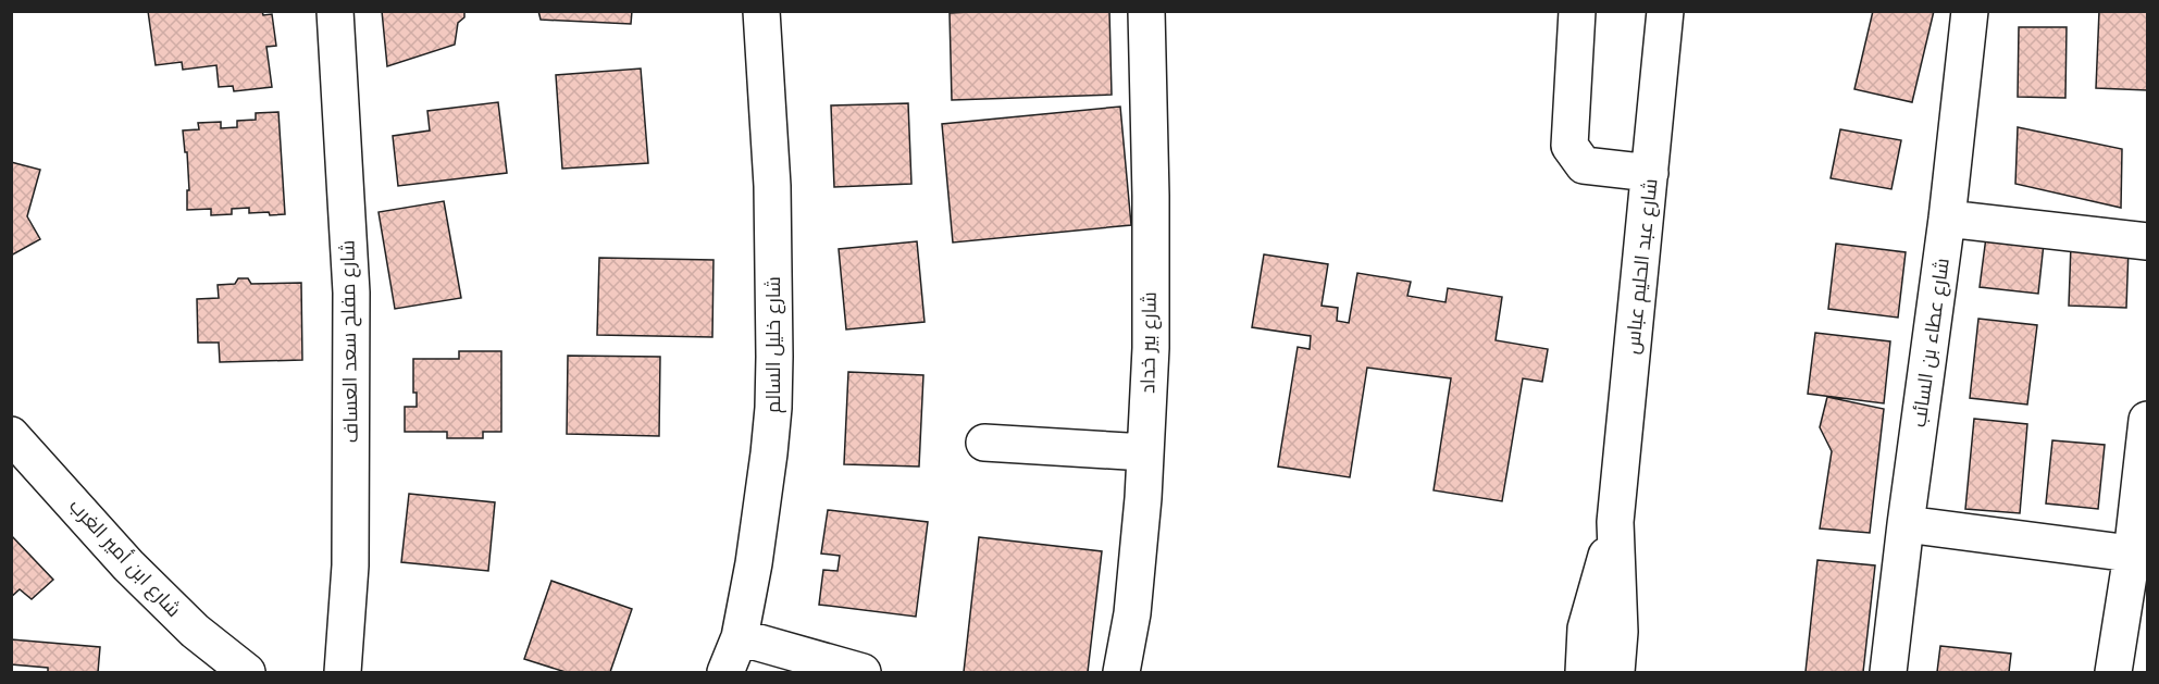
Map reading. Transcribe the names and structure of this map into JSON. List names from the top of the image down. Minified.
{"streets":{"street":["شارع عبد الحليم عباس","شارع مفلح سعد العساف","شارع بير خداد","شارع عطاء بن السائب","شارع خليل السالم","شارع ابن أمير الغرب"]}}
